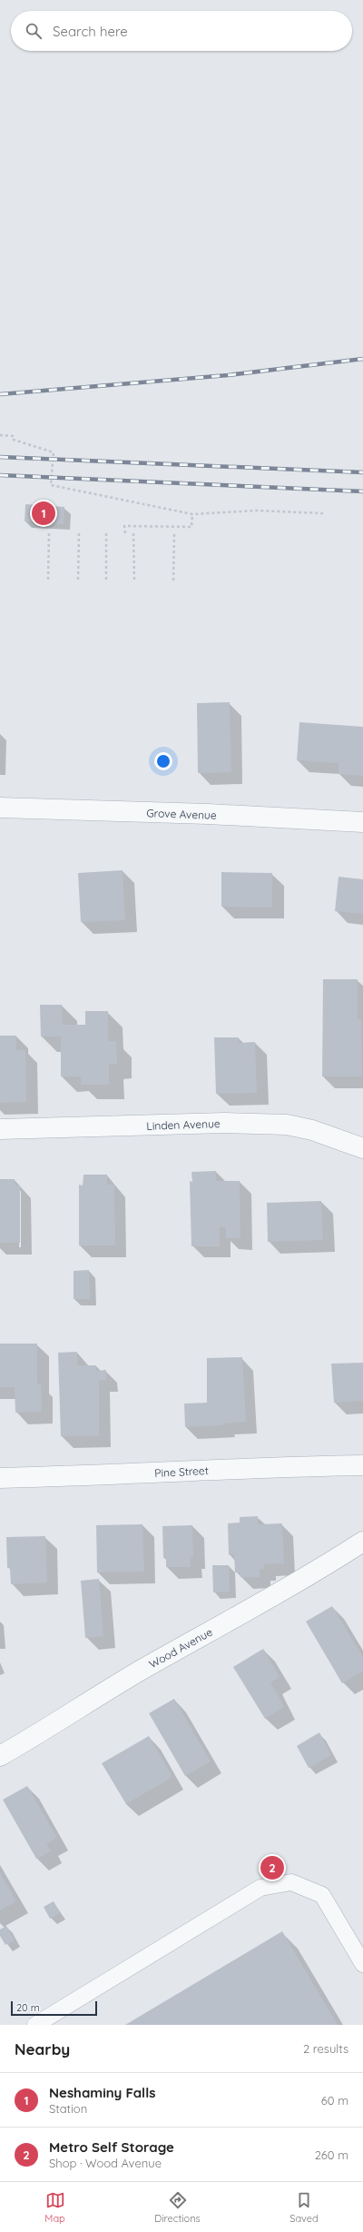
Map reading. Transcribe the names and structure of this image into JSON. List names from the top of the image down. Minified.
{"streets":{"street":["Grove Avenue","Linden Avenue","Pine Street","Wood Avenue"]},"scale_bar":"20 m","page":{"search":"Search here","pins":["1","2"],"scale":"20 m","heading":["Nearby","2 results"],"list":[{"mark":"1","name":"Neshaminy Falls","note":"Station","value":"60 m"},{"mark":"2","name":"Metro Self Storage","note":"Shop · Wood Avenue","value":"260 m"}],"nav":["Map","Directions","Saved"]}}
